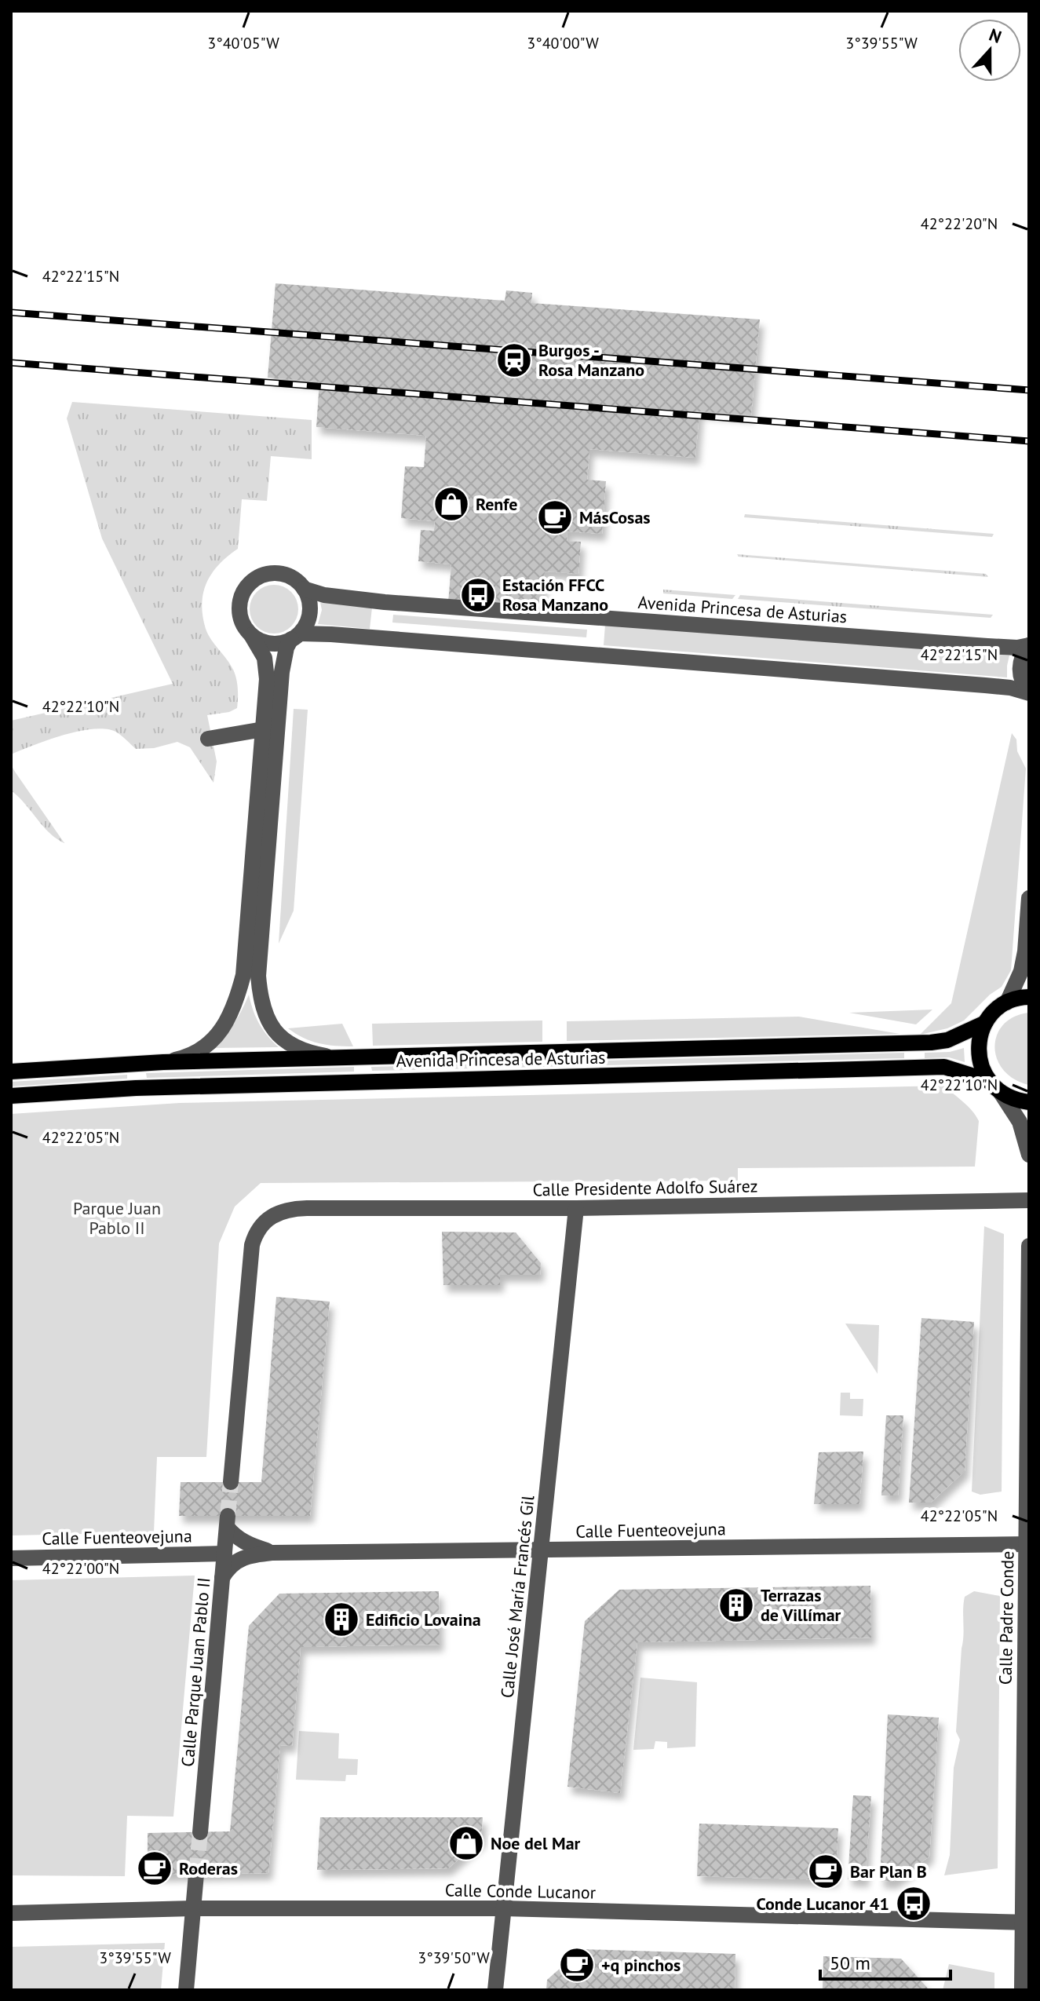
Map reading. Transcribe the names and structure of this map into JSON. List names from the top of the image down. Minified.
{"streets":{"main road":["Avenida Princesa de Asturias"],"street":["Calle Presidente Adolfo Suárez","Calle Fuenteovejuna","Calle José María Francés Gil","Calle Padre Conde","Calle Parque Juan Pablo II","Calle Conde Lucanor"]},"crossings":[["Calle Presidente Adolfo Suárez","Calle José María Francés Gil"],["Calle Fuenteovejuna","Calle José María Francés Gil"],["Calle Fuenteovejuna","Calle Padre Conde"],["Calle Fuenteovejuna","Calle Parque Juan Pablo II"],["Calle José María Francés Gil","Calle Conde Lucanor"],["Calle Padre Conde","Calle Conde Lucanor"]],"parks":["Parque Juan Pablo II"],"places":{"station":["Burgos - Rosa Manzano"],"shop":["Renfe","Noe del Mar"],"cafe":["MásCosas","Roderas","Bar Plan B","+q pinchos"],"bus stop":["Estación FFCC Rosa Manzano","Conde Lucanor 41"],"building":["Terrazas de Villímar","Edificio Lovaina"]},"scale_bar":"50 m","north":"top","coordinates":["3°40'05\"W","3°40'00\"W","3°39'55\"W","42°22'20\"N","42°22'15\"N","42°22'10\"N","42°22'05\"N","42°22'00\"N","3°39'50\"W"]}
